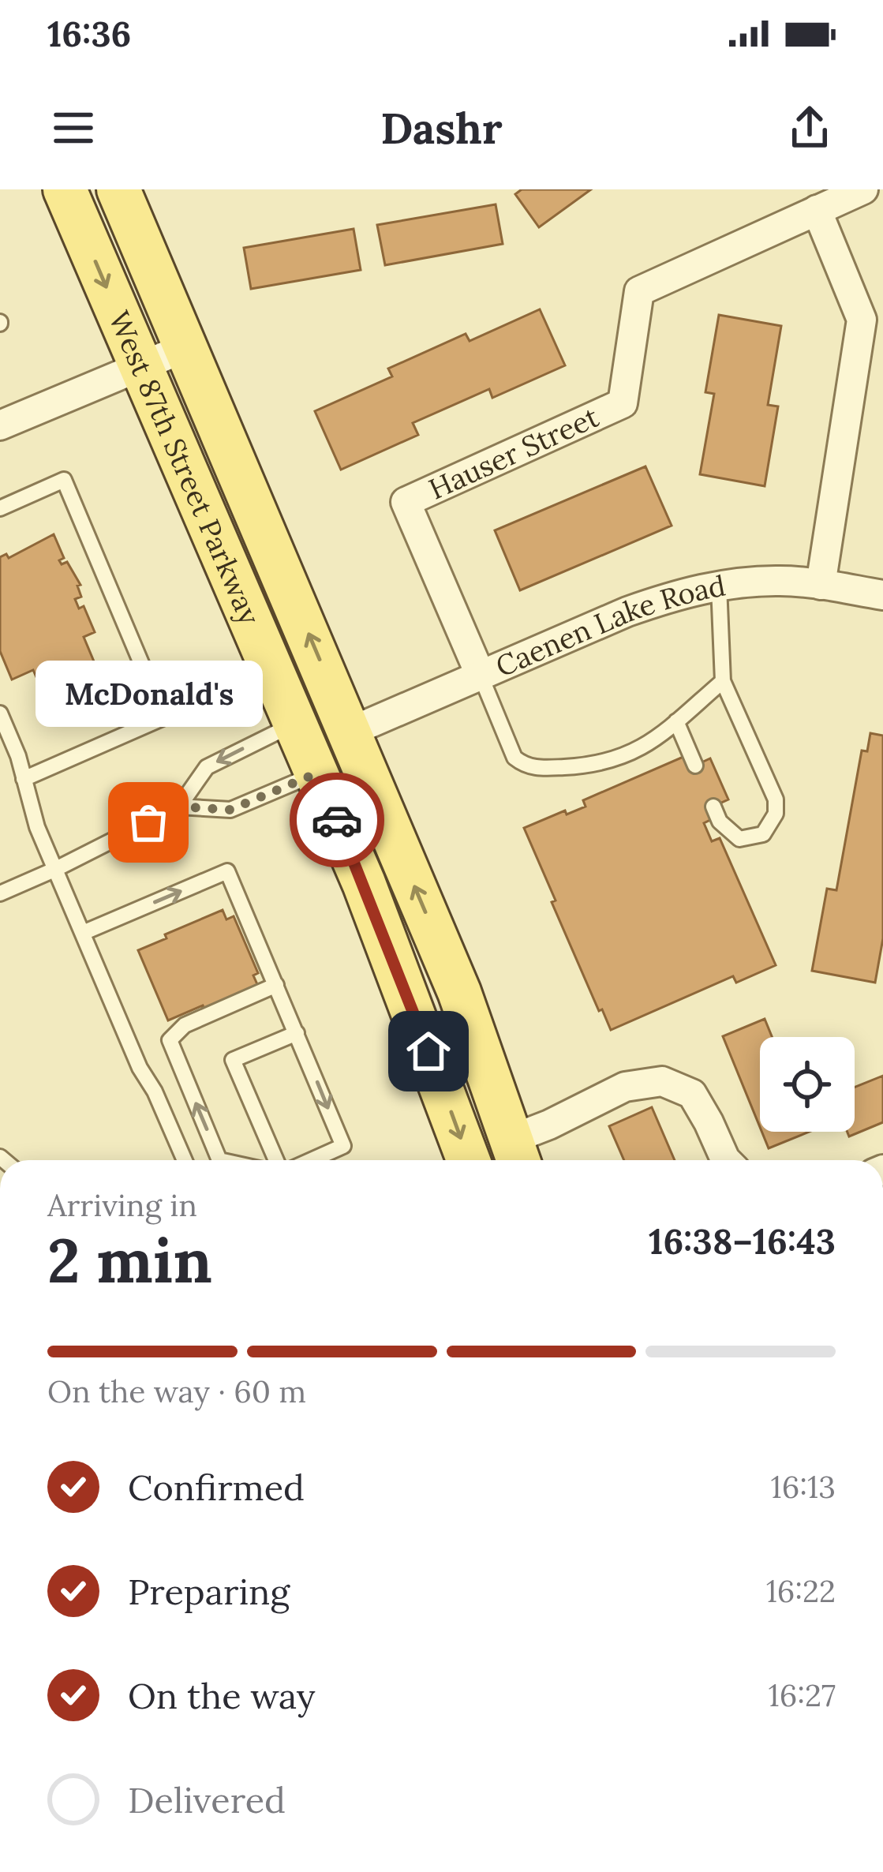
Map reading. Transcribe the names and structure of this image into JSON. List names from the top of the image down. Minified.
{"streets":{"main road":["West 87th Street Parkway"],"street":["Hauser Street","Caenen Lake Road"]},"crossings":[["Hauser Street","Caenen Lake Road"],["West 87th Street Parkway","Caenen Lake Road"]],"places":["McDonald's"],"page":{"status":"16:36","header":"Dashr","bubble":"McDonald's","heading":["2 min","Arriving in","16:38–16:43"],"bar":"On the way · 60 m","list":[["Confirmed","16:13"],["Preparing","16:22"],["On the way","16:27"],"Delivered"]}}
